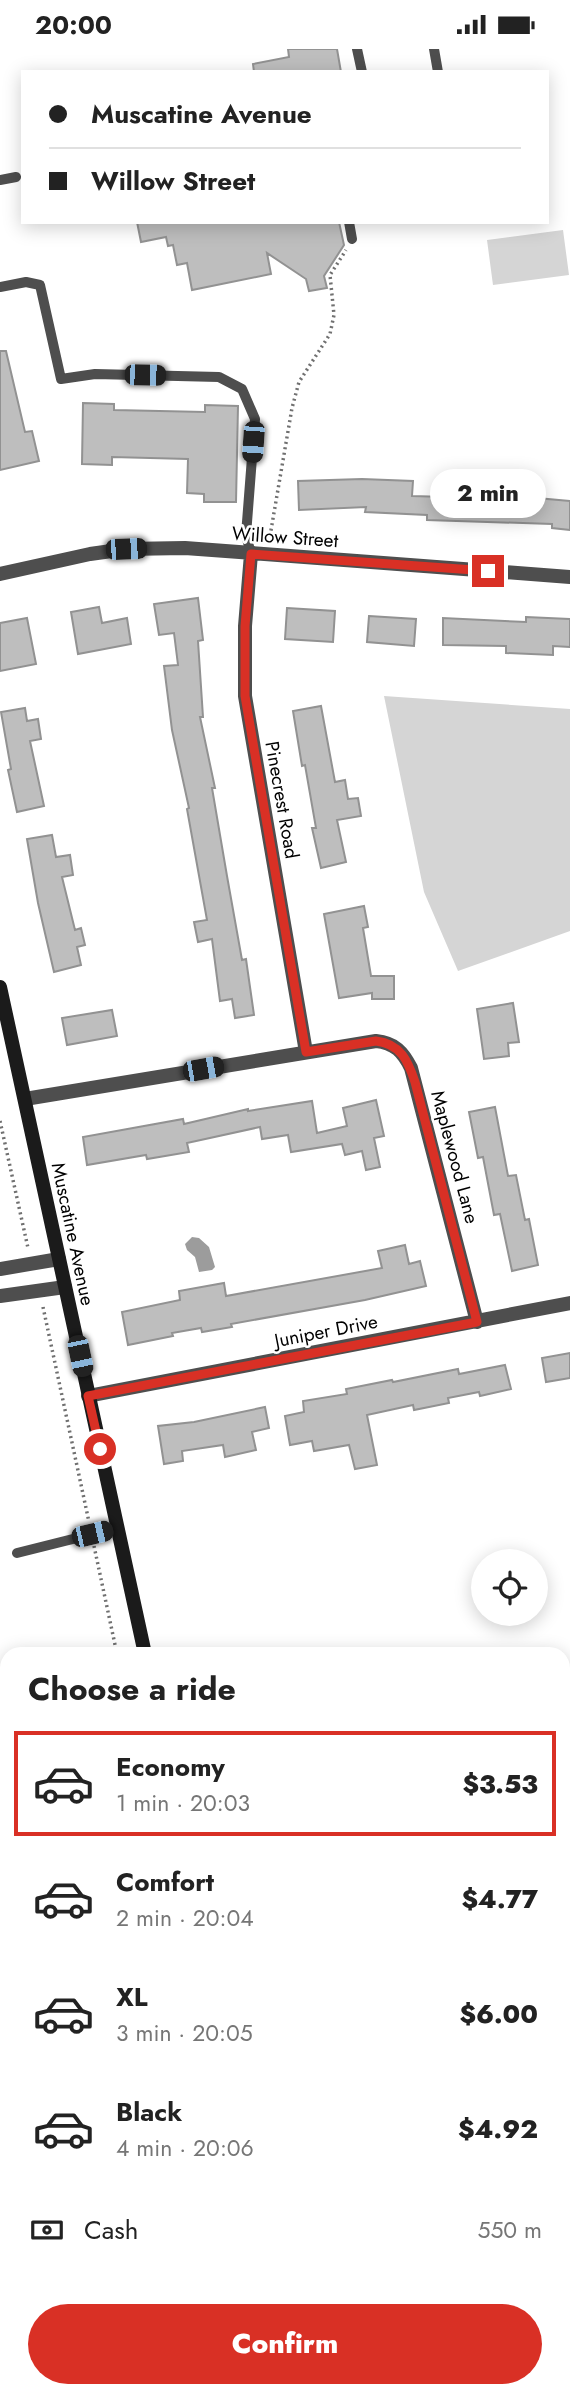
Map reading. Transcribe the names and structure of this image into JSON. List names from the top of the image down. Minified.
{"streets":{"main road":["Muscatine Avenue"],"street":["Willow Street","Pinecrest Road","Maplewood Lane","Juniper Drive"]},"crossings":[["Willow Street","Pinecrest Road"],["Pinecrest Road","Maplewood Lane"],["Maplewood Lane","Muscatine Avenue"],["Maplewood Lane","Juniper Drive"],["Muscatine Avenue","Juniper Drive"]],"page":{"status":"20:00","banner":["Muscatine Avenue","Willow Street"],"bubble":"2 min","heading":"Choose a ride","list":[{"name":"Economy","note":"1 min · 20:03","value":"$3.53"},{"name":"Comfort","note":"2 min · 20:04","value":"$4.77"},{"name":"XL","note":"3 min · 20:05","value":"$6.00"},{"name":"Black","note":"4 min · 20:06","value":"$4.92"}],"pay":["Cash","550 m"],"buttons":"Confirm"}}
